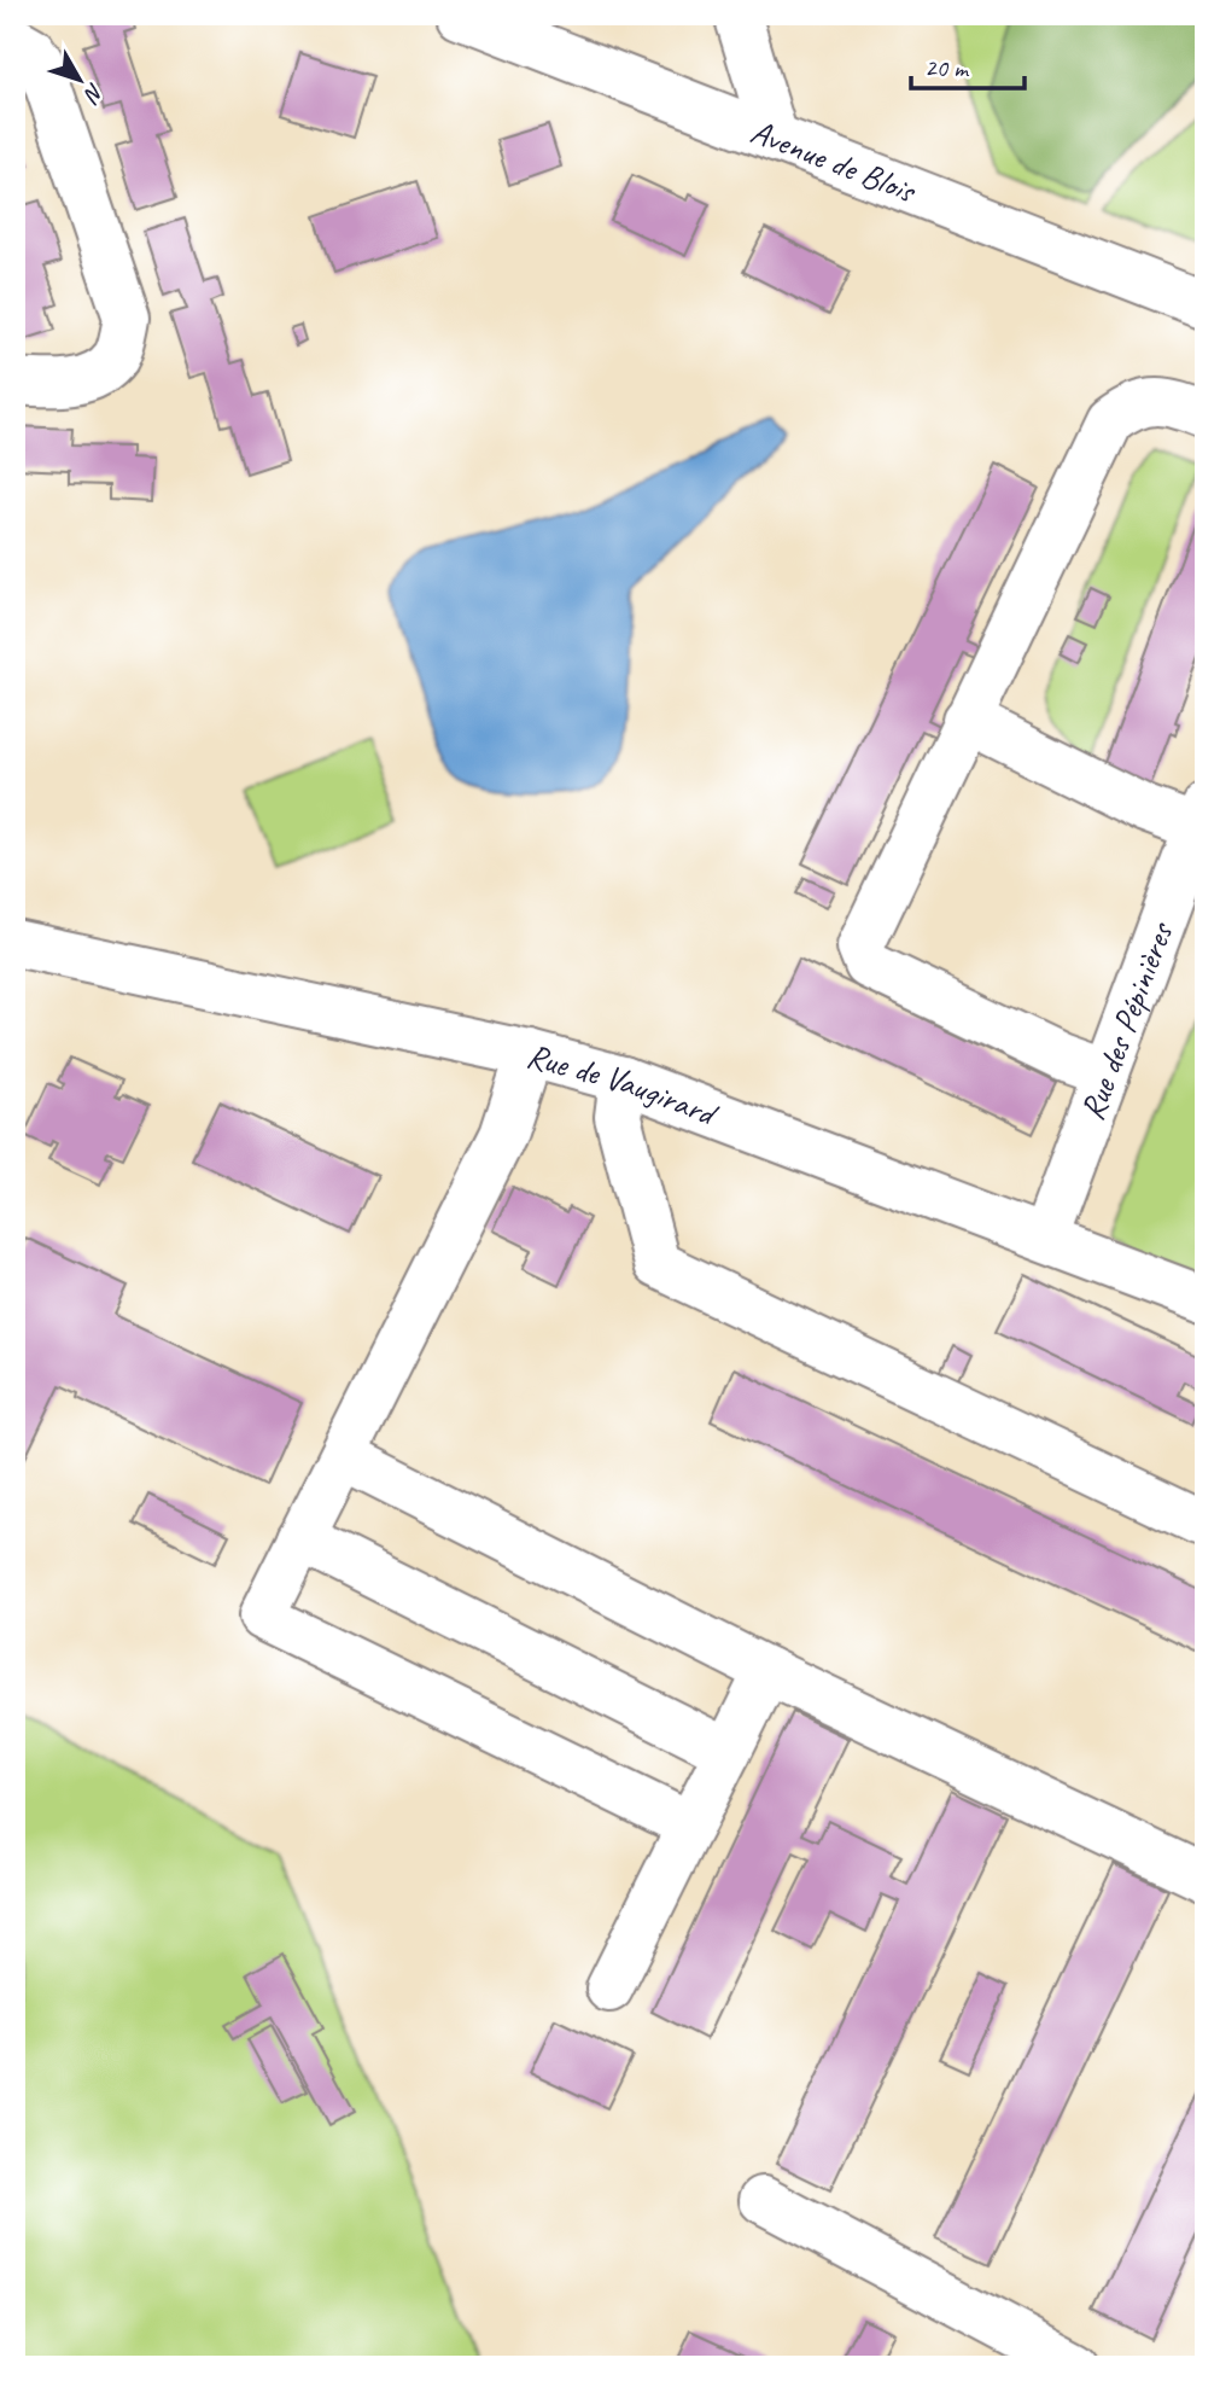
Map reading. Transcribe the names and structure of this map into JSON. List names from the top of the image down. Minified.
{"streets":{"street":["Avenue de Blois","Rue des Pépinières","Rue de Vaugirard"]},"crossings":[["Rue des Pépinières","Rue de Vaugirard"]],"scale_bar":"20 m","north":"bottom right"}
